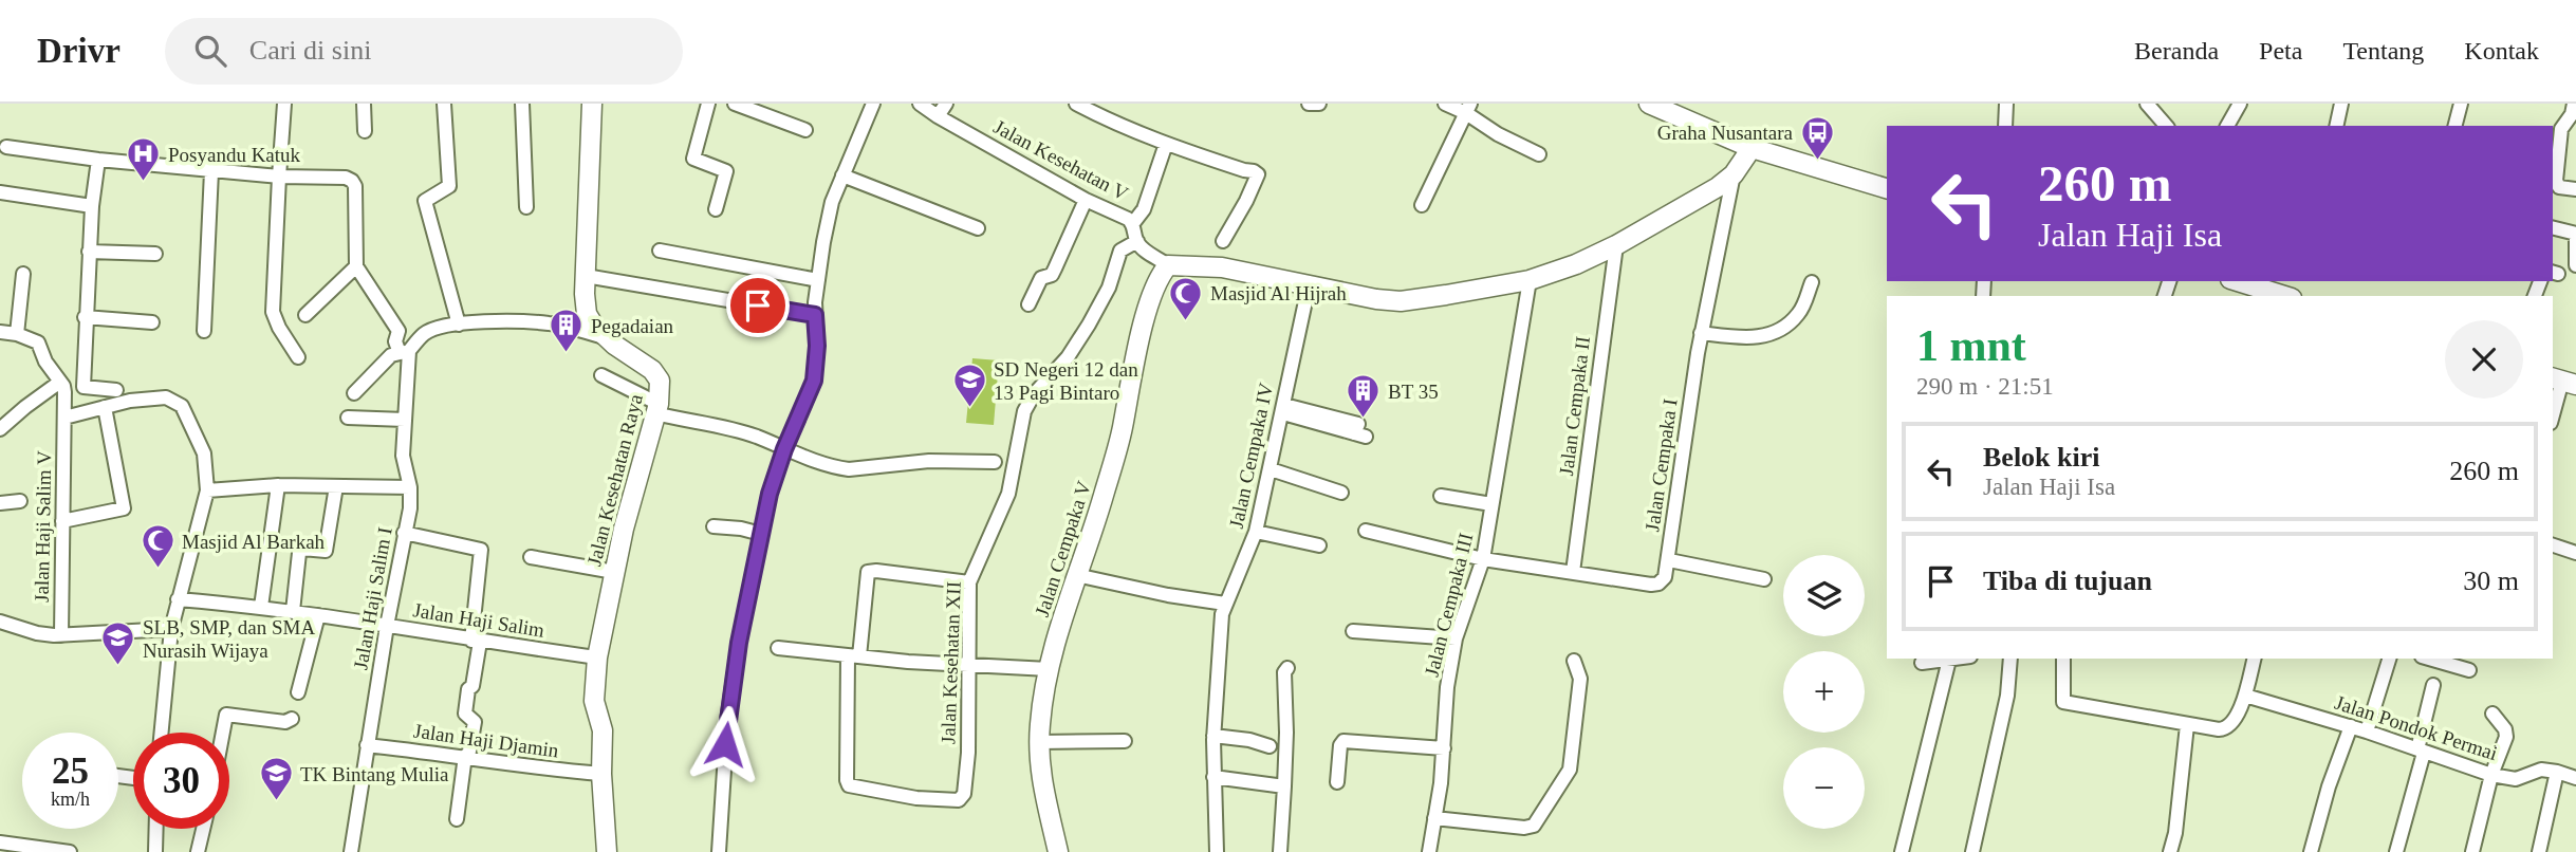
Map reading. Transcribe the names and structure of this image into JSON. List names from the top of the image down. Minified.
{"streets":{"street":["Jalan Kesehatan V","Jalan Cempaka II","Jalan Cempaka IV","Jalan Cempaka I","Jalan Kesehatan Raya","Jalan Haji Salim V","Jalan Cempaka V","Jalan Haji Salim I","Jalan Cempaka III","Jalan Haji Salim","Jalan Kesehatan XII","Jalan Pondok Permai","Jalan Haji Djamin"]},"crossings":[["Jalan Kesehatan V","Jalan Kesehatan XII"],["Jalan Cempaka II","Jalan Cempaka I"],["Jalan Cempaka I","Jalan Cempaka III"],["Jalan Kesehatan Raya","Jalan Haji Salim"],["Jalan Kesehatan Raya","Jalan Haji Djamin"],["Jalan Haji Salim I","Jalan Haji Salim"],["Jalan Haji Salim I","Jalan Haji Djamin"]],"places":{"bus stop":["Graha Nusantara"],"hospital":["Posyandu Katuk"],"mosque":["Masjid Al Hijrah","Masjid Al Barkah"],"building":["Pegadaian","BT 35"],"school or university":["SD Negeri 12 dan 13 Pagi Bintaro","SLB, SMP, dan SMA Nurasih Wijaya","TK Bintang Mulia"]},"page":{"header":"Drivr","search":"Cari di sini","nav":["Beranda","Peta","Tentang","Kontak"],"turn":["260 m","Jalan Haji Isa"],"heading":["1 mnt","290 m · 21:51"],"list":[{"name":"Belok kiri","note":"Jalan Haji Isa","value":"260 m"},{"name":"Tiba di tujuan","value":"30 m"}],"map_buttons":["+","−"],"speed":"25 km/h","limit":"30"}}
